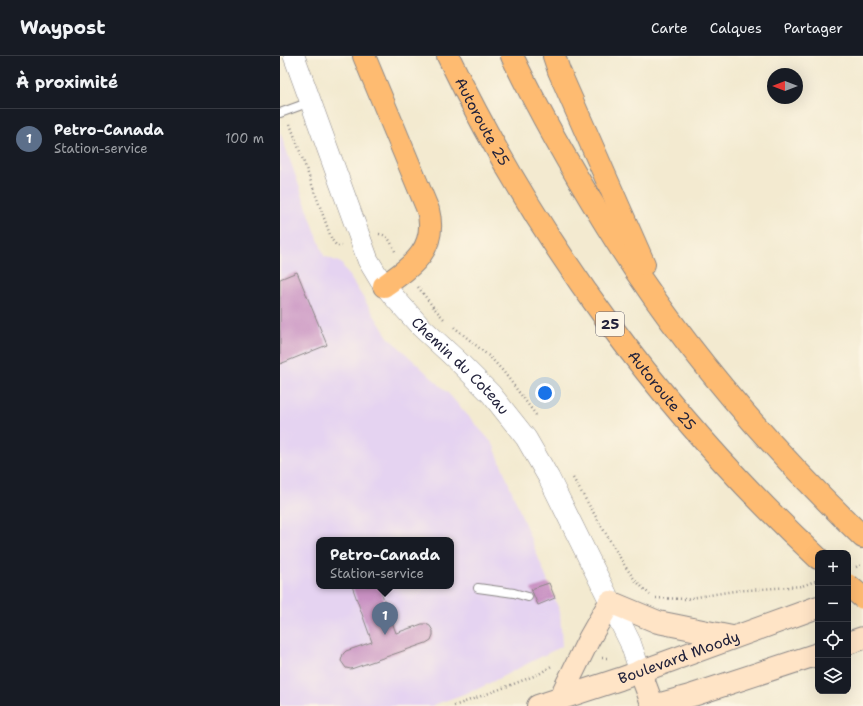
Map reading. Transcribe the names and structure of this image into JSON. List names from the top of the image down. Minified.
{"streets":{"highway":["Autoroute 25","25"],"main road":["Boulevard Moody"],"street":["Chemin du Coteau"]},"crossings":[["Chemin du Coteau","Boulevard Moody"]],"north":"left","page":{"header":"Waypost","nav":["Carte","Calques","Partager"],"heading":"À proximité","list":[{"mark":"1","name":"Petro-Canada","note":"Station-service","value":"100 m"}],"popup":["Petro-Canada","Station-service"],"map_buttons":["+","−"],"pins":"1"}}
